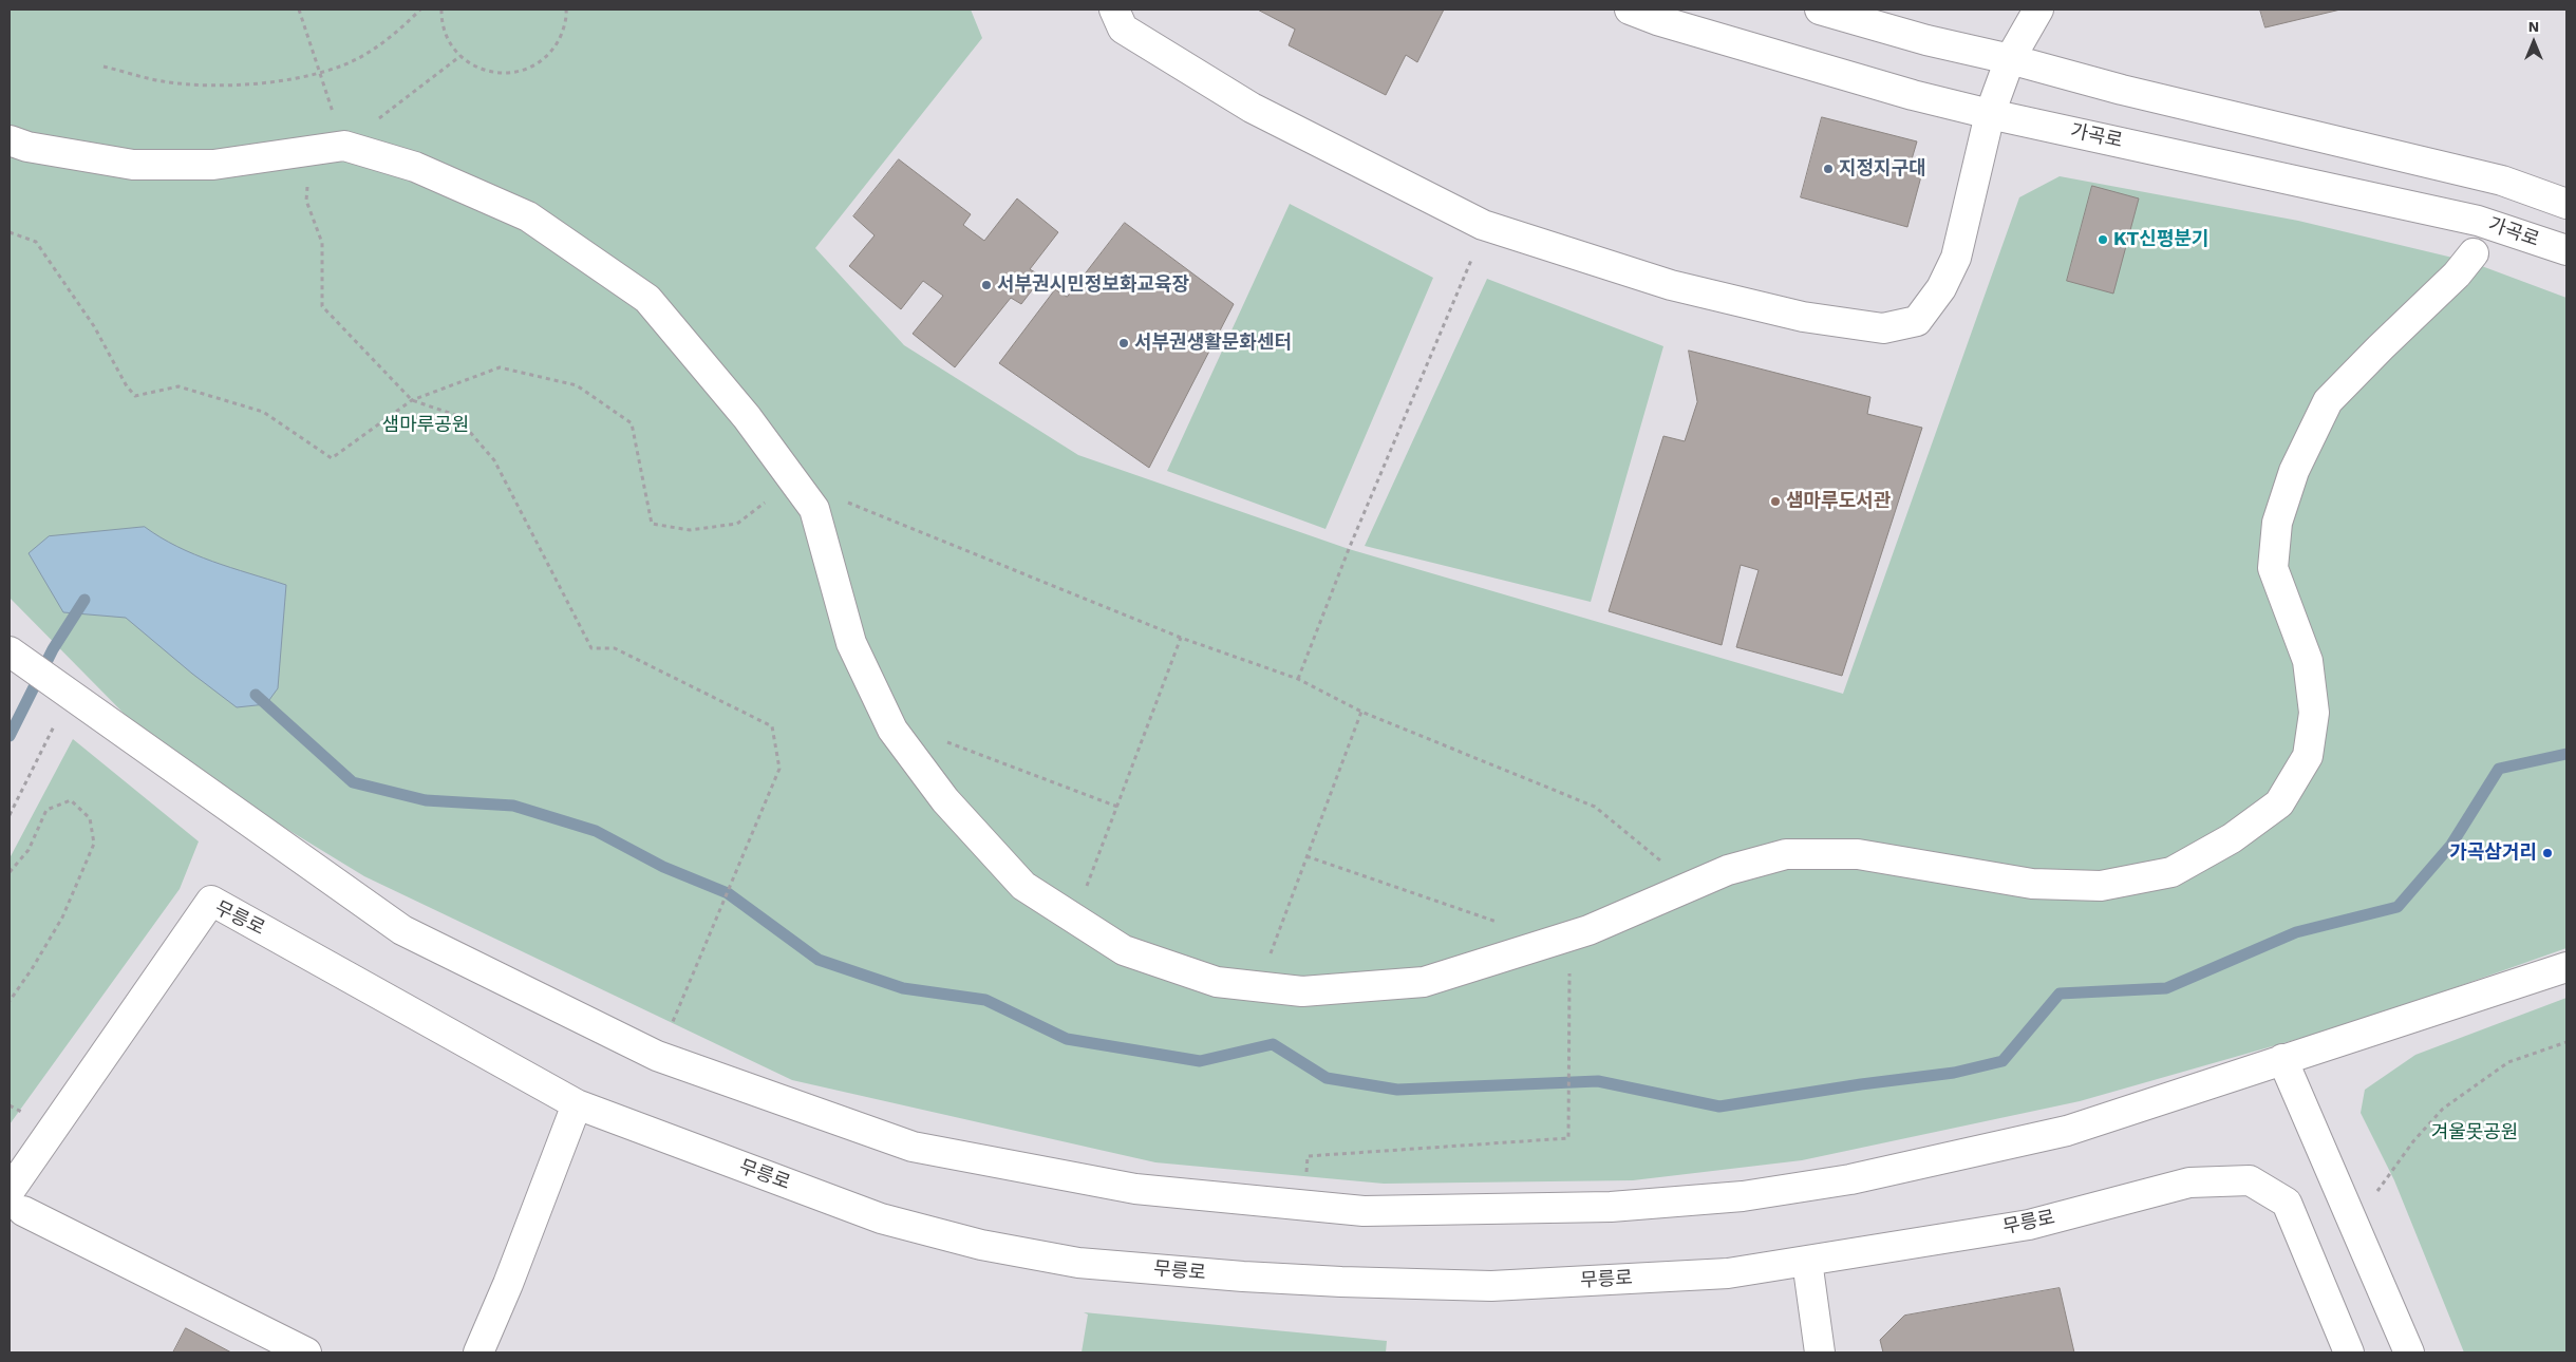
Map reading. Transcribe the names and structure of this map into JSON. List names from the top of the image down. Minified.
{"streets":{"street":["가곡로","무릉로"]},"parks":["샘마루공원","겨울못공원"],"places":["지정지구대","KT신평분기","서부권시민정보화교육장","서부권생활문화센터","샘마루도서관","가곡삼거리"],"north":"top"}
